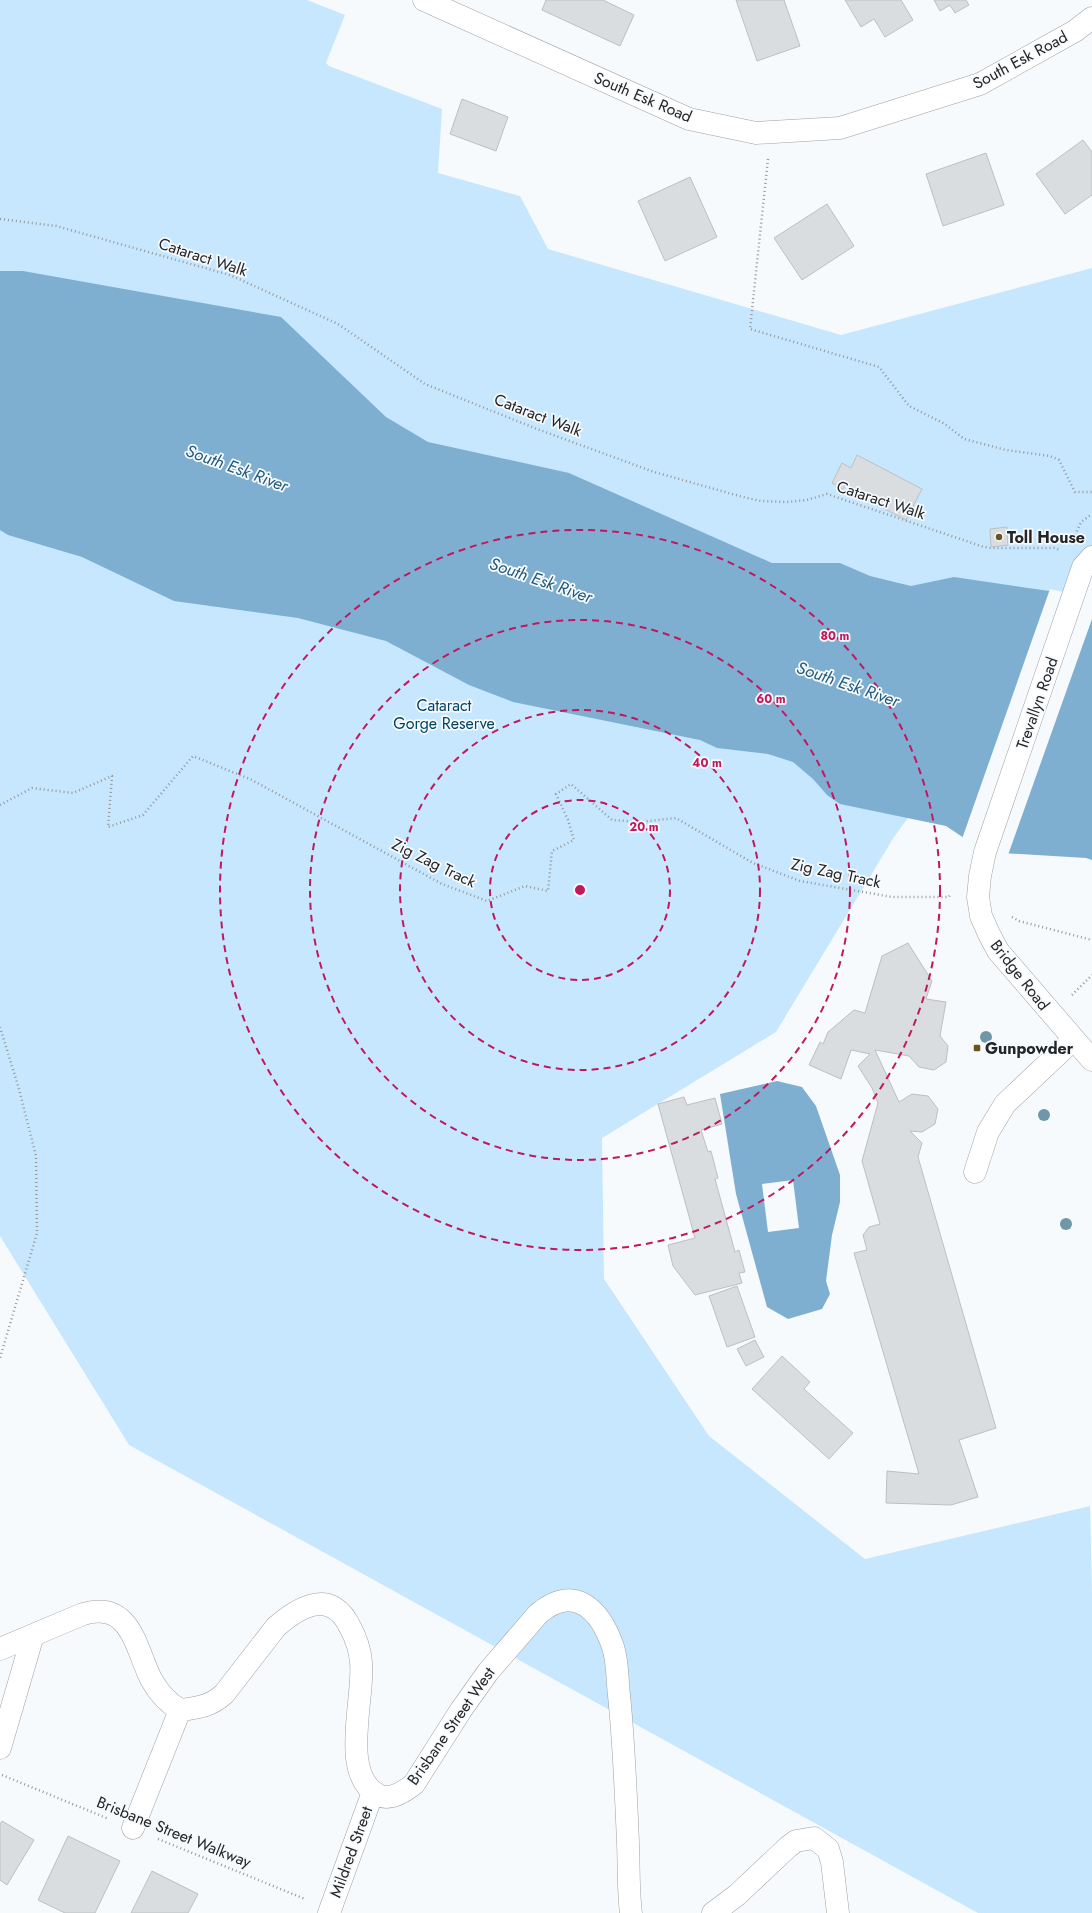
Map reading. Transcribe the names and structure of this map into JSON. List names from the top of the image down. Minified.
{"streets":{"street":["South Esk Road","Trevallyn Road","Bridge Road","Brisbane Street West","Mildred Street"],"path":["Cataract Walk","Zig Zag Track","Brisbane Street Walkway"]},"crossings":[["Cataract Walk","Trevallyn Road"],["Trevallyn Road","Bridge Road"],["Brisbane Street West","Mildred Street"],["Brisbane Street Walkway","Mildred Street"]],"water":["South Esk River"],"parks":["Cataract Gorge Reserve"],"places":{"other":["Toll House"],"transit":["Gunpowder"]},"rings":["80 m","60 m","40 m","20 m"]}
